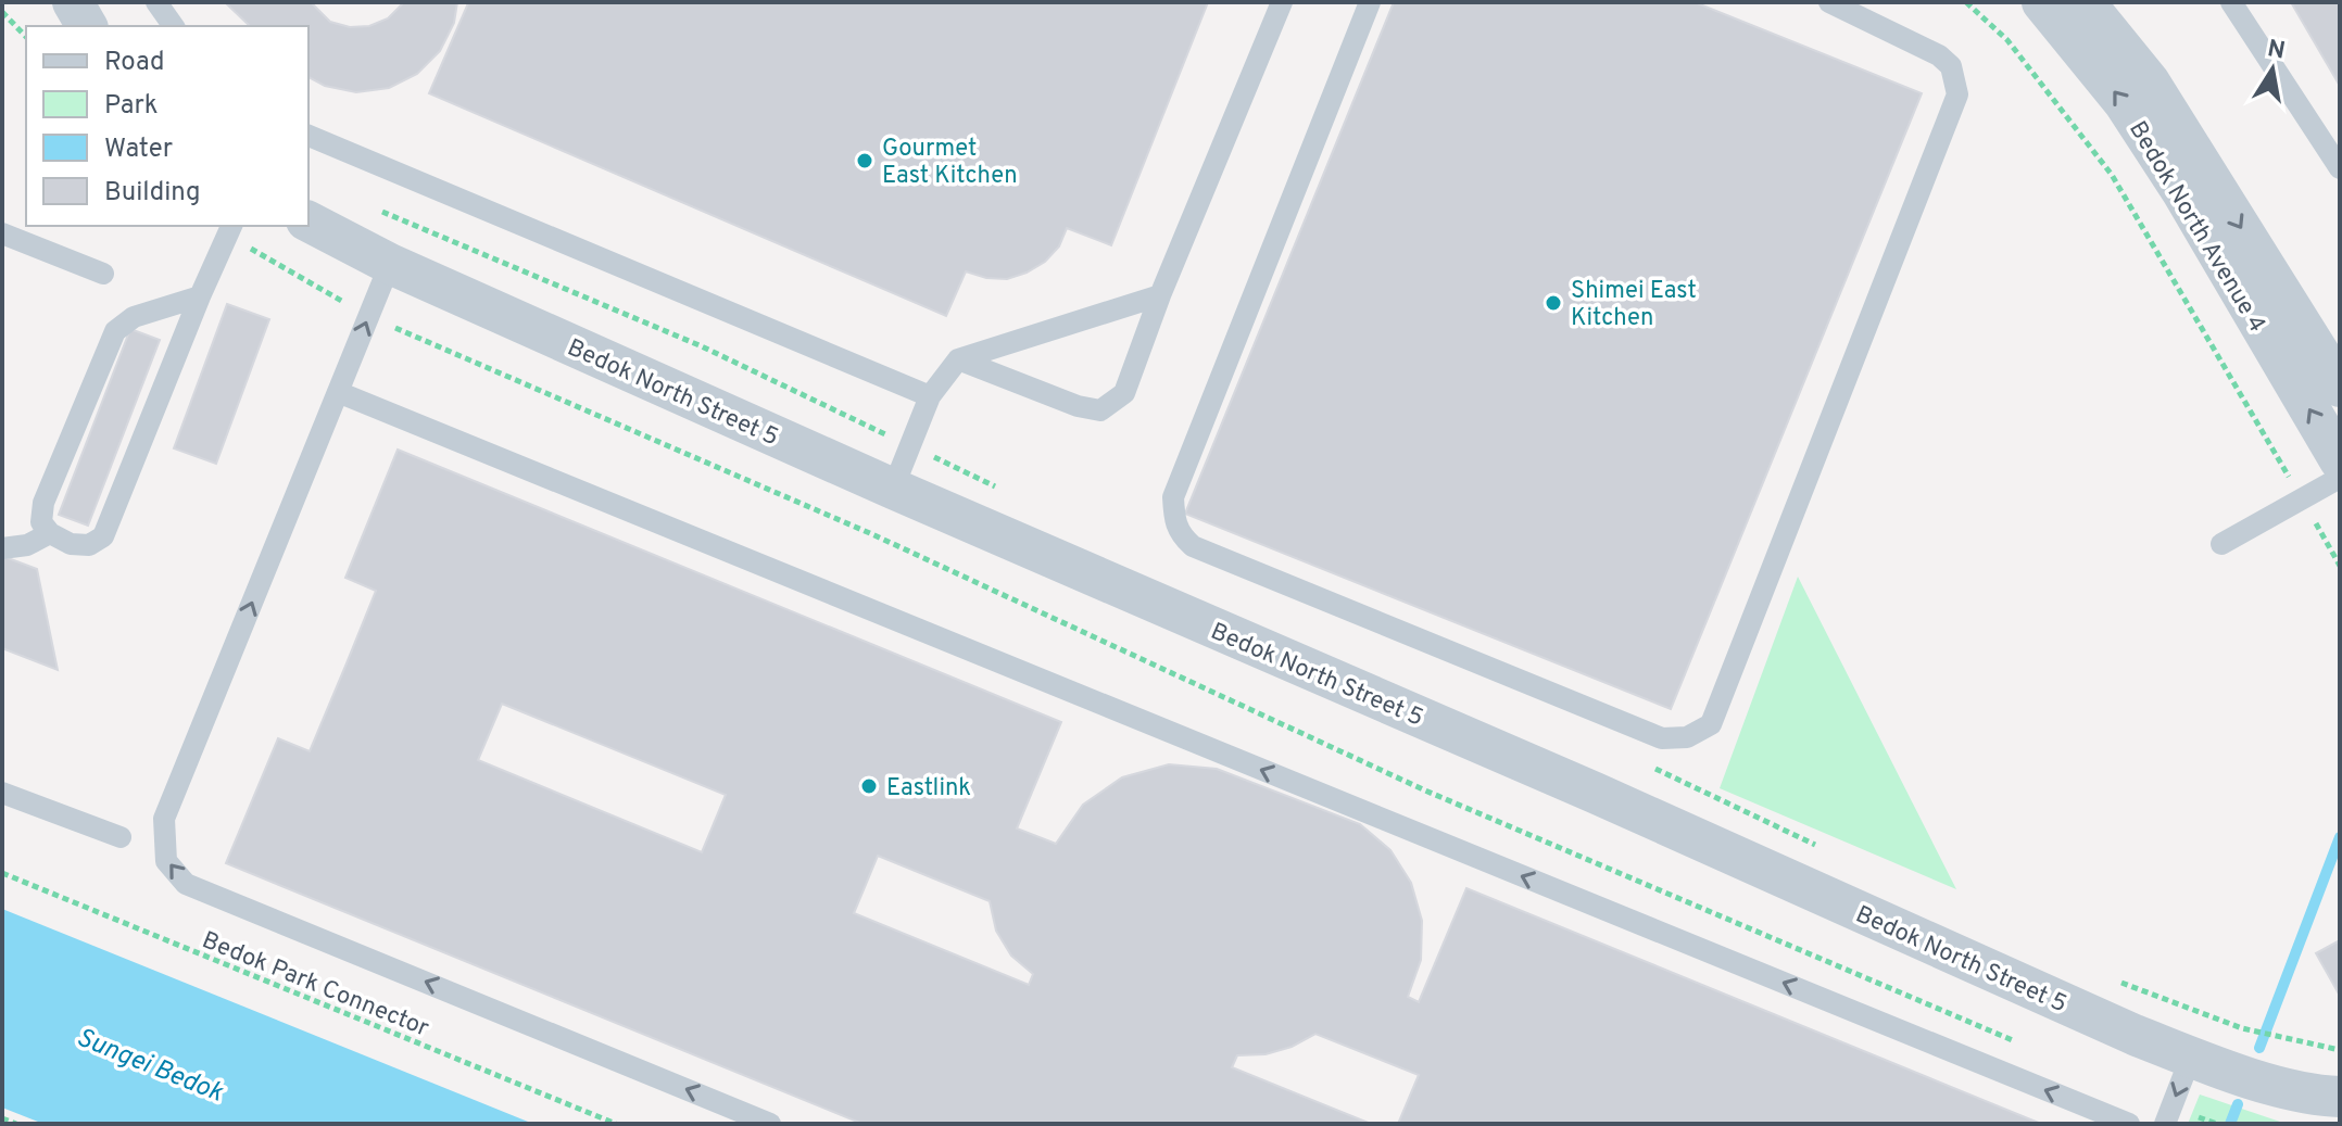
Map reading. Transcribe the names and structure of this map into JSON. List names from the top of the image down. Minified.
{"streets":{"street":["Bedok North Avenue 4","Bedok North Street 5"],"path":["Bedok Park Connector"]},"water":["Sungei Bedok"],"places":["Gourmet East Kitchen","Shimei East Kitchen","Eastlink"],"legend":["Road","Park","Water","Building"],"north":"top"}
